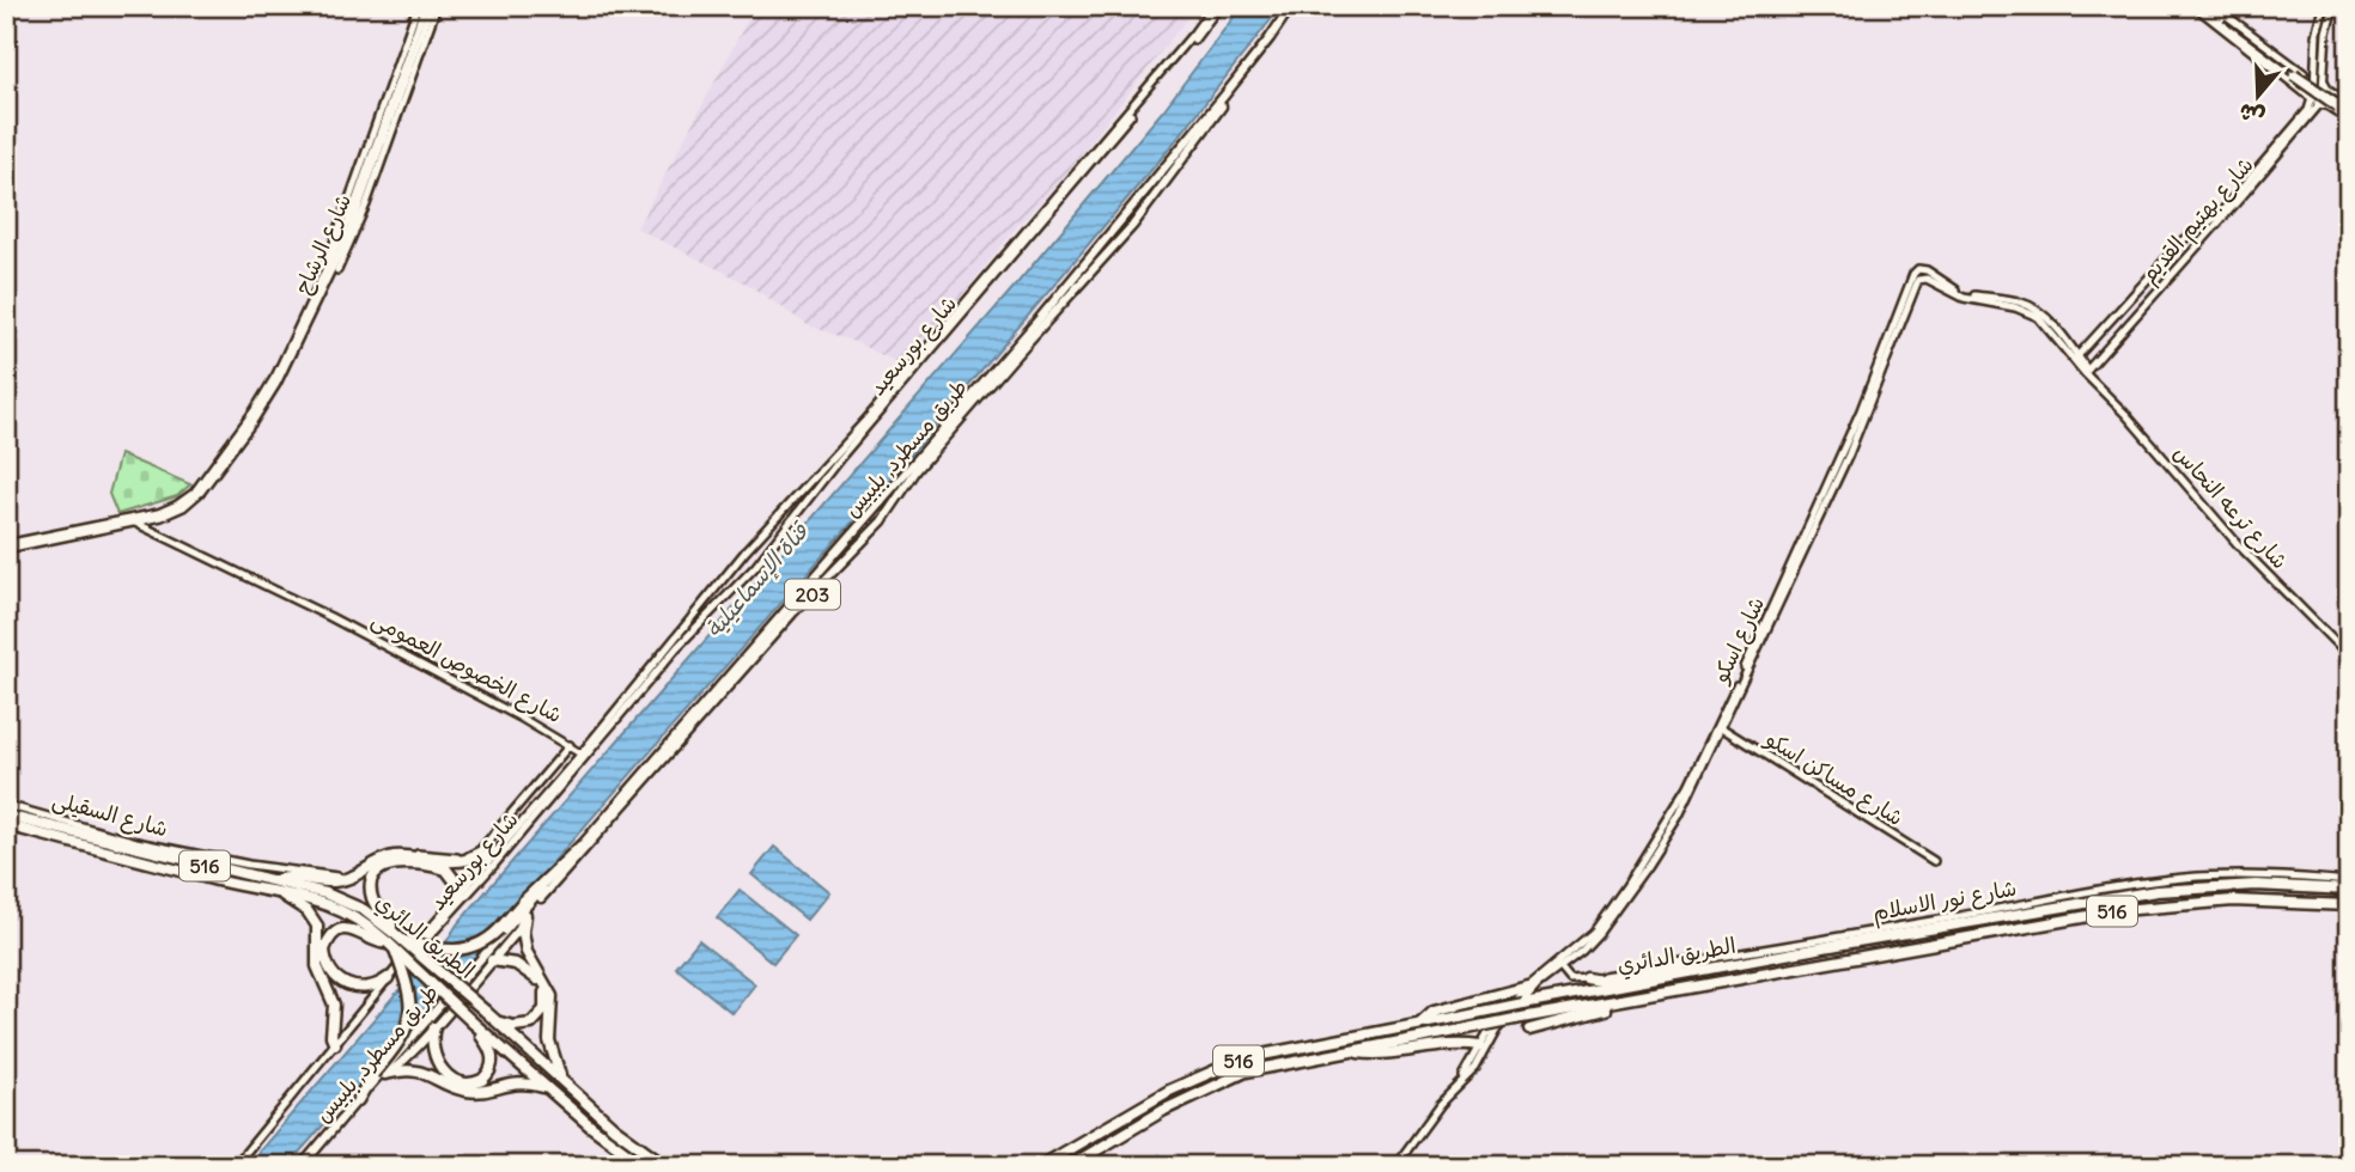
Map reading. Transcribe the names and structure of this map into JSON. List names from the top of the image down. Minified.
{"streets":{"highway":["516","الطريق الدائري"],"main road":["شارع بهتيم القديم","شارع الرشاح","شارع بورسعيد","طريق مسطرد, بلبيس","شارع ترعه النحاس","203","شارع اسكو","شارع الخصوص العمومى","شارع مساكن اسكو","شارع السقيلى","شارع نور الاسلام"]},"crossings":[["شارع بهتيم القديم","شارع ترعه النحاس"],["شارع بورسعيد","شارع الخصوص العمومى"],["شارع ترعه النحاس","شارع اسكو"],["شارع اسكو","شارع مساكن اسكو"],["شارع الخصوص العمومى","شارع السقيلى"]],"water":["قناة الإسماعيلية"],"north":"bottom"}
